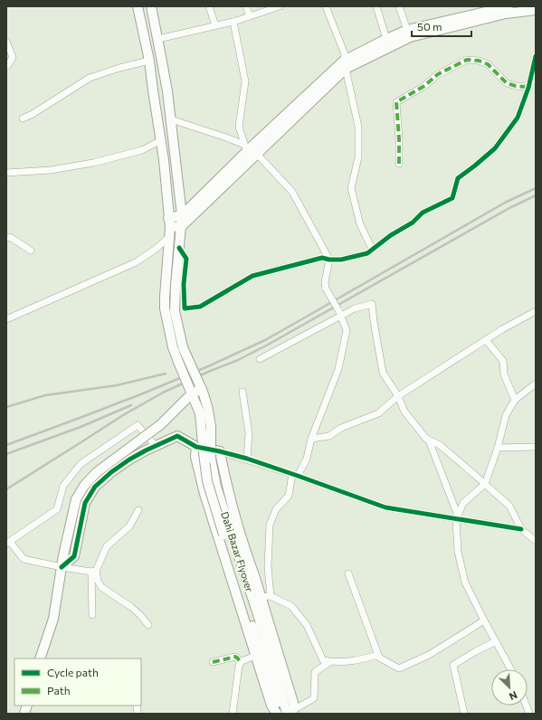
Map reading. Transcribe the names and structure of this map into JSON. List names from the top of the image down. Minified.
{"streets":{"street":["Dahi Bazar Flyover"]},"legend":["Cycle path","Path"],"scale_bar":"50 m","north":"bottom right"}
